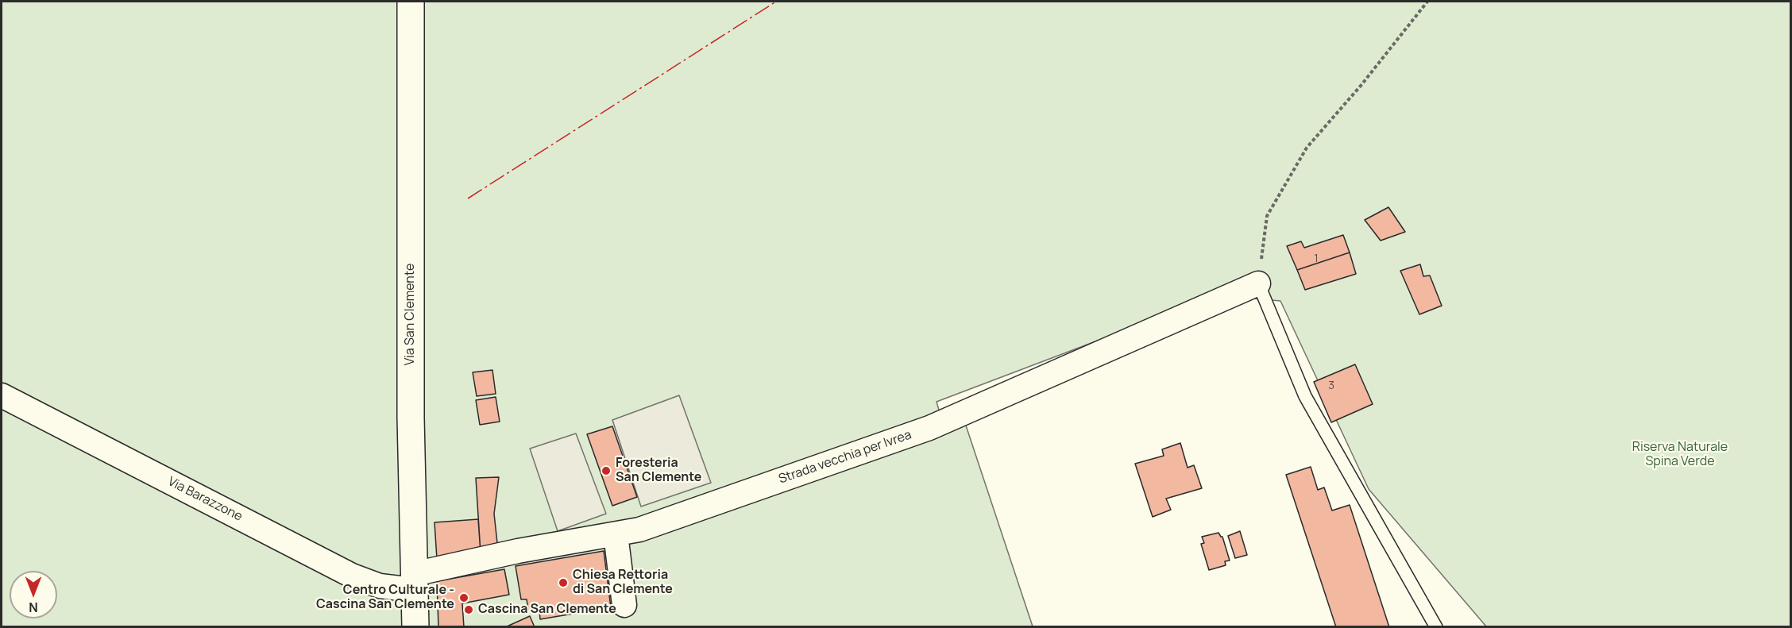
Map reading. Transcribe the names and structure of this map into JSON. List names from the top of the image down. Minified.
{"streets":{"street":["Via San Clemente","Strada vecchia per Ivrea","Via Barazzone"]},"crossings":[["Via San Clemente","Strada vecchia per Ivrea"],["Via San Clemente","Via Barazzone"],["Strada vecchia per Ivrea","Via Barazzone"]],"parks":["Riserva Naturale Spina Verde"],"places":["Foresteria San Clemente","Chiesa Rettoria di San Clemente","Centro Culturale - Cascina San Clemente","Cascina San Clemente"],"house_numbers":["1","3"],"north":"bottom"}
